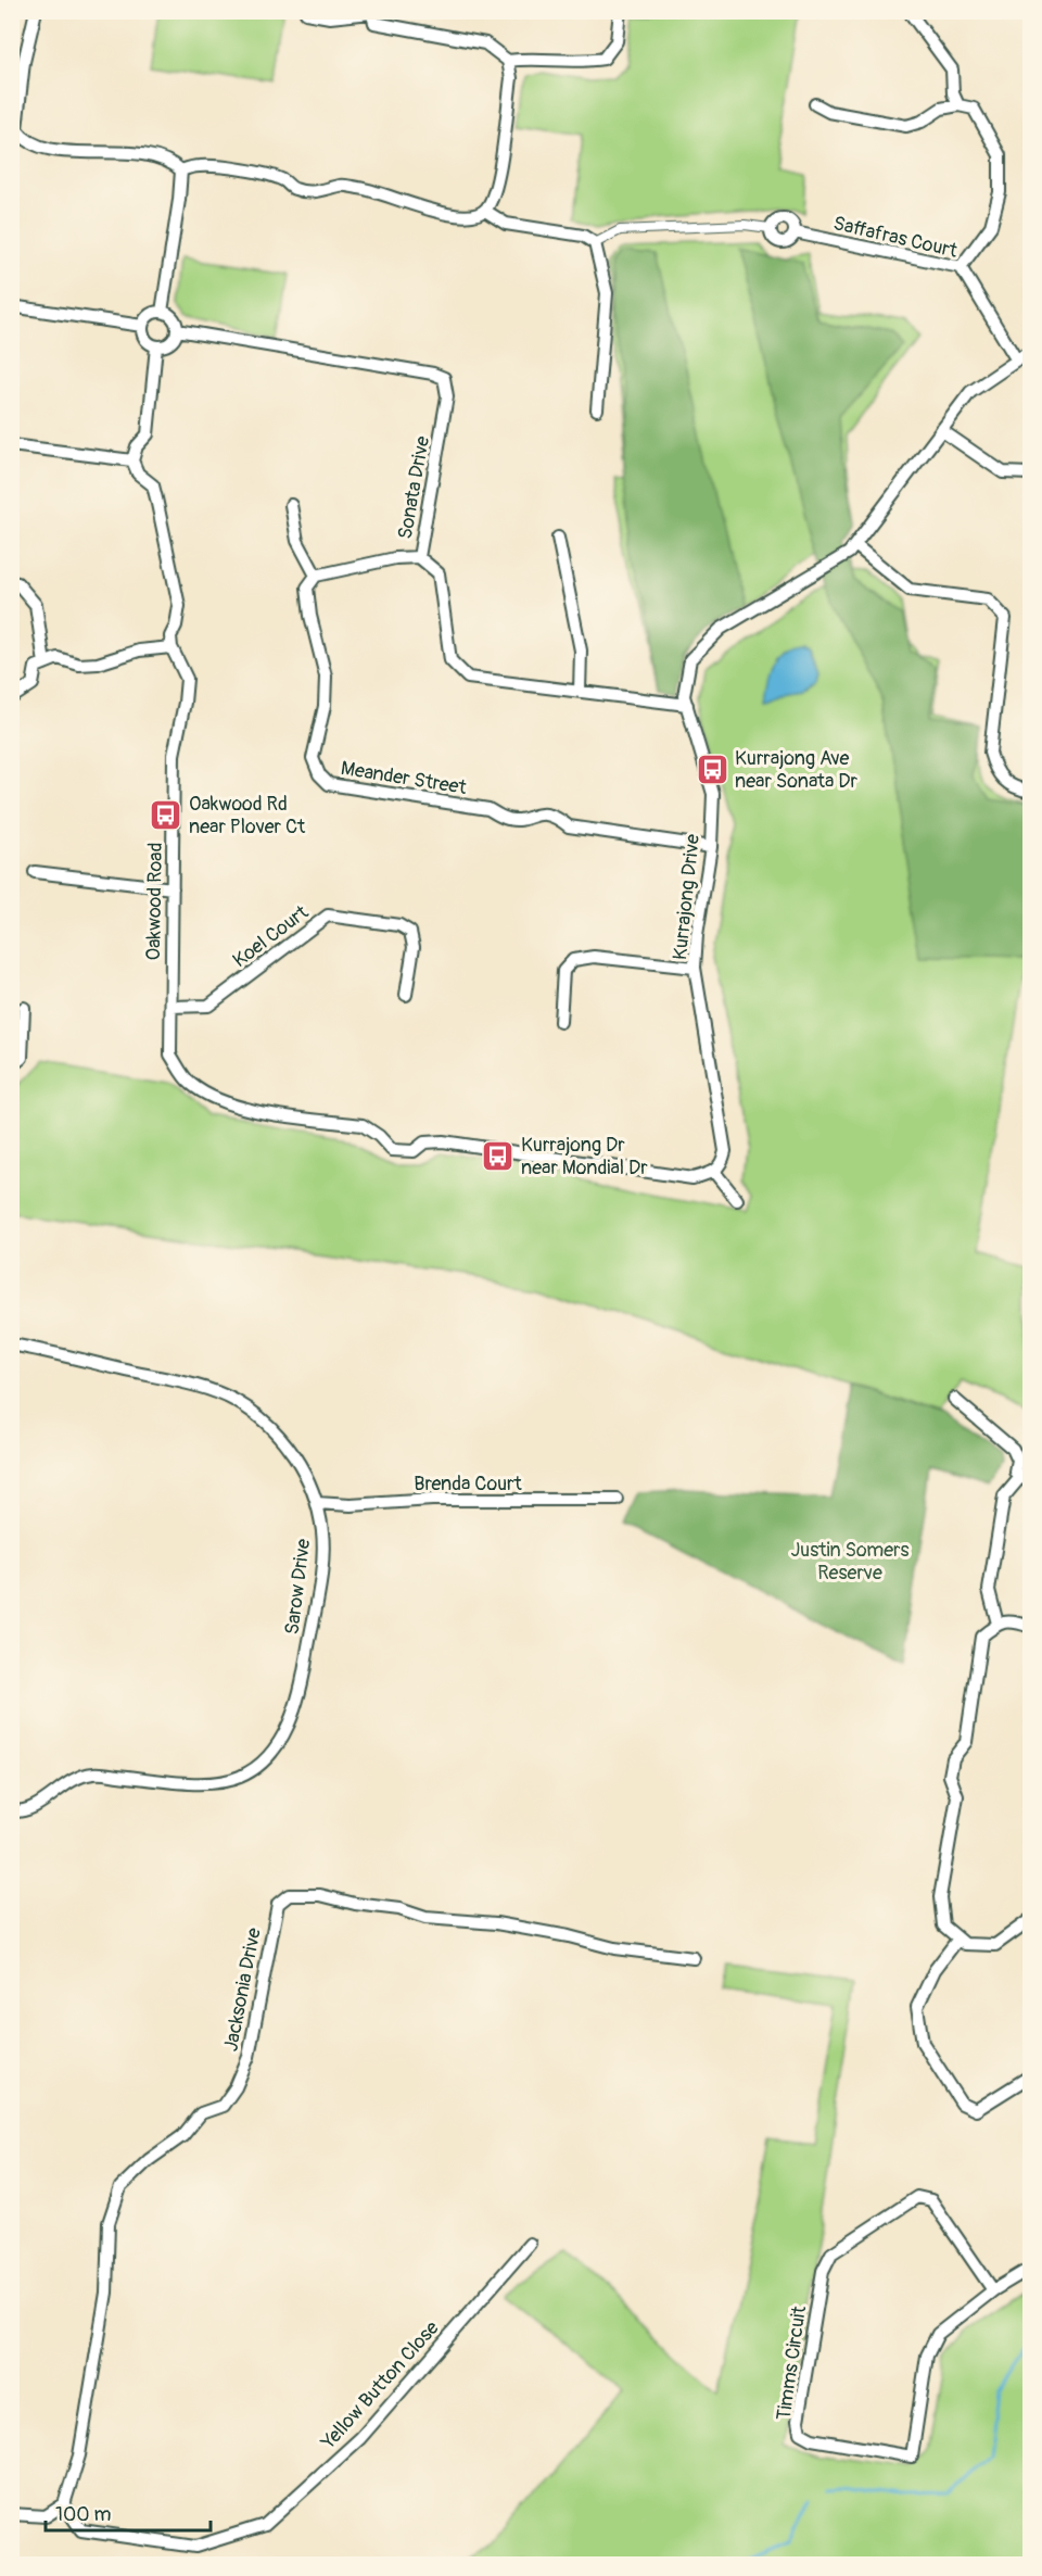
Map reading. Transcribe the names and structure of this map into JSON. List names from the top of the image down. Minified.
{"streets":{"street":["Saffafras Court","Sonata Drive","Meander Street","Kurrajong Drive","Oakwood Road","Koel Court","Brenda Court","Sarow Drive","Jacksonia Drive","Timms Circuit","Yellow Button Close"]},"crossings":[["Saffafras Court","Kurrajong Drive"],["Sonata Drive","Kurrajong Drive"],["Meander Street","Kurrajong Drive"],["Kurrajong Drive","Oakwood Road"],["Oakwood Road","Koel Court"],["Brenda Court","Sarow Drive"],["Jacksonia Drive","Yellow Button Close"]],"parks":["Justin Somers Reserve"],"places":{"bus stop":["Kurrajong Ave near Sonata Dr","Oakwood Rd near Plover Ct","Kurrajong Dr near Mondial Dr"]},"scale_bar":"100 m"}
